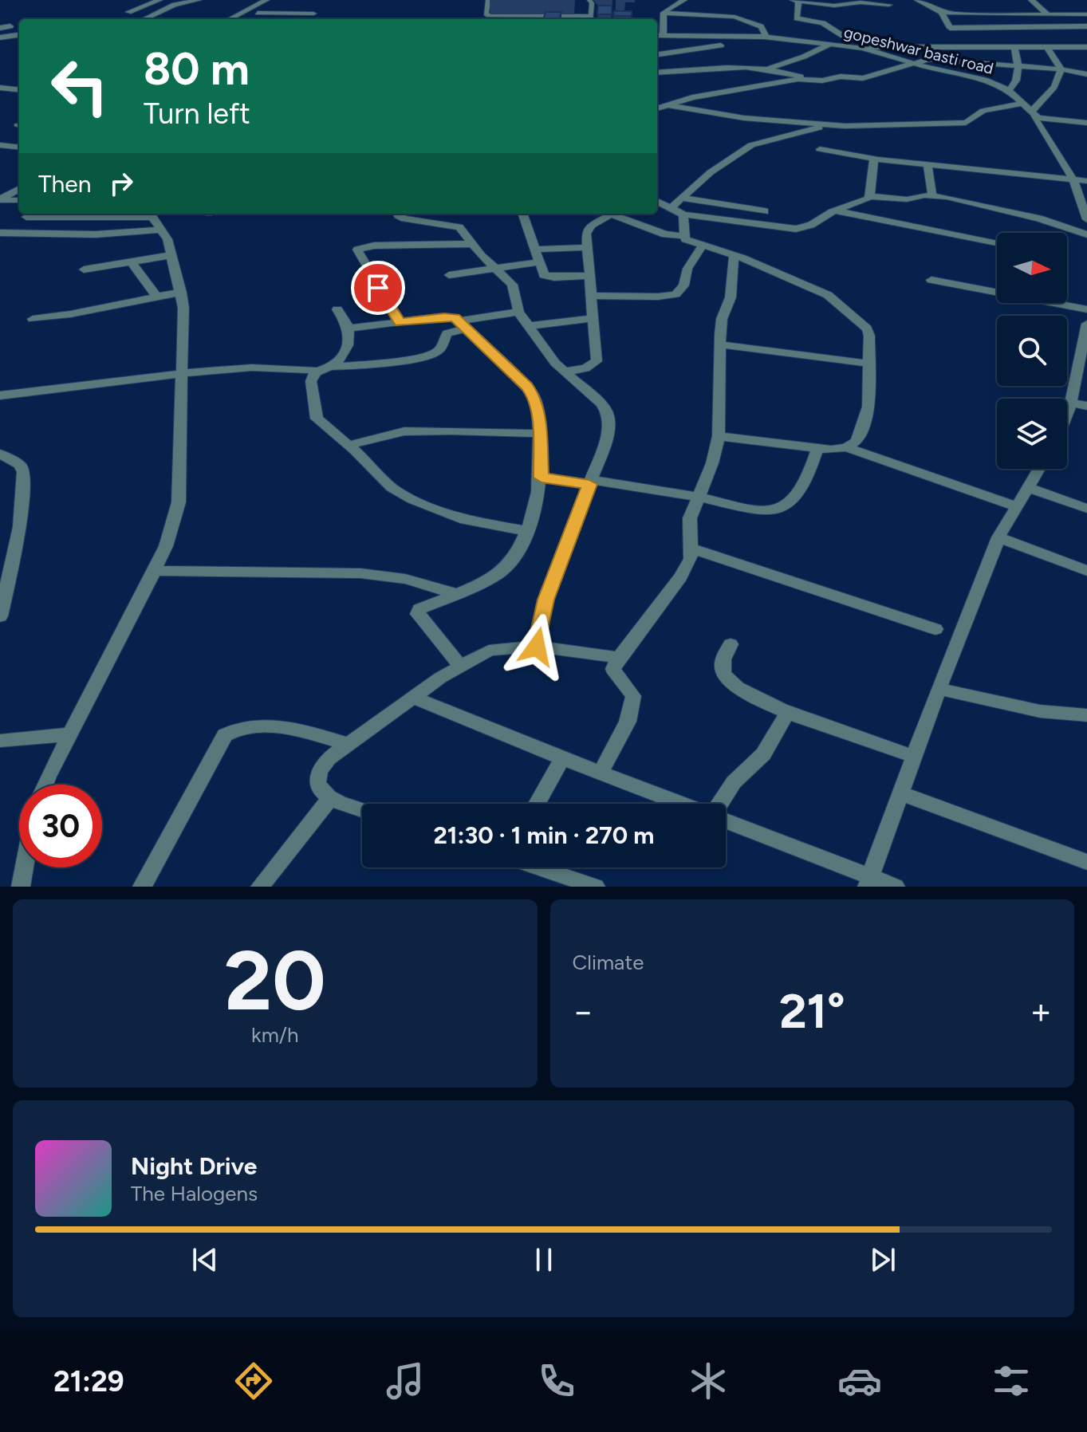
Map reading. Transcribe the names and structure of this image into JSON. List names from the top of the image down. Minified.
{"streets":{"street":["gopeshwar basti road"]},"north":"right","page":{"turn":["80 m","Turn left"],"then":"Then","limit":"30","trip":"21:30 · 1 min · 270 m","tile":[["20","km/h"],"Climate"],"heat":["−","21°","+"],"song":["Night Drive","The Halogens"],"tabs":"21:29"}}
